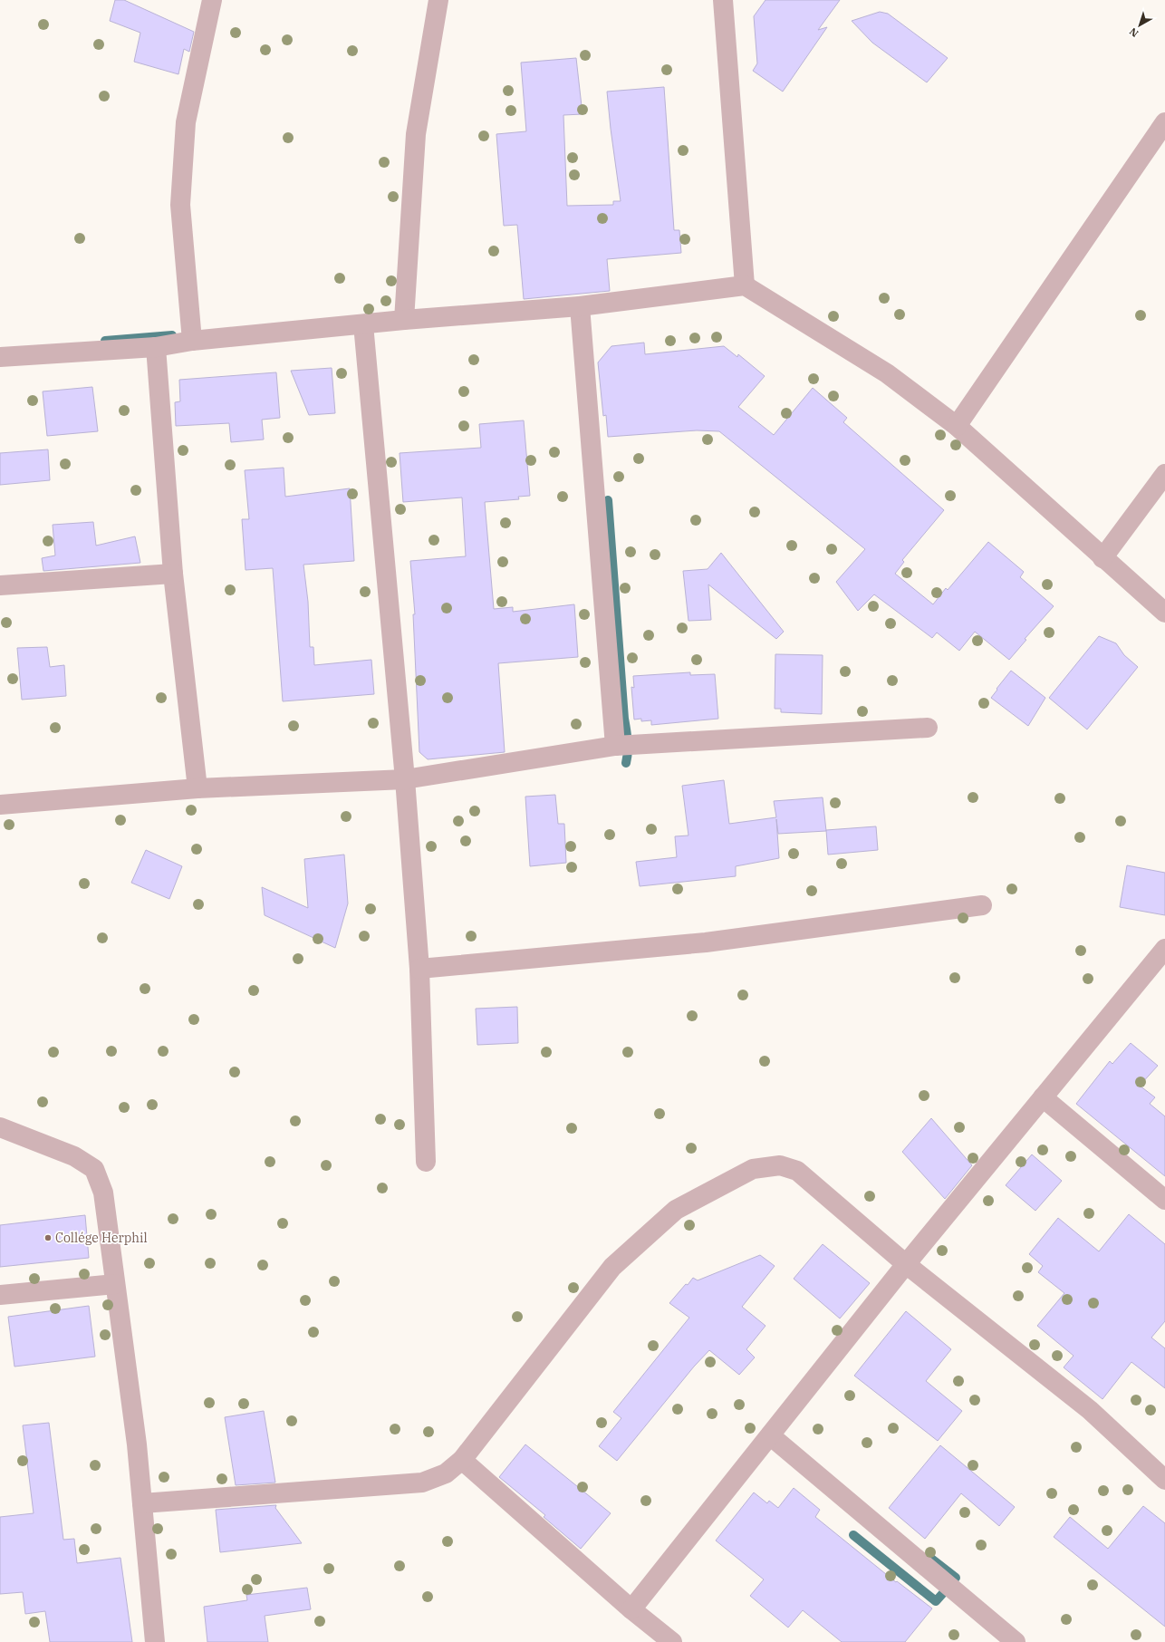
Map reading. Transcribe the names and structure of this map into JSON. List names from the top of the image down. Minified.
{"places":["Collége Herphil"],"north":"bottom left"}
